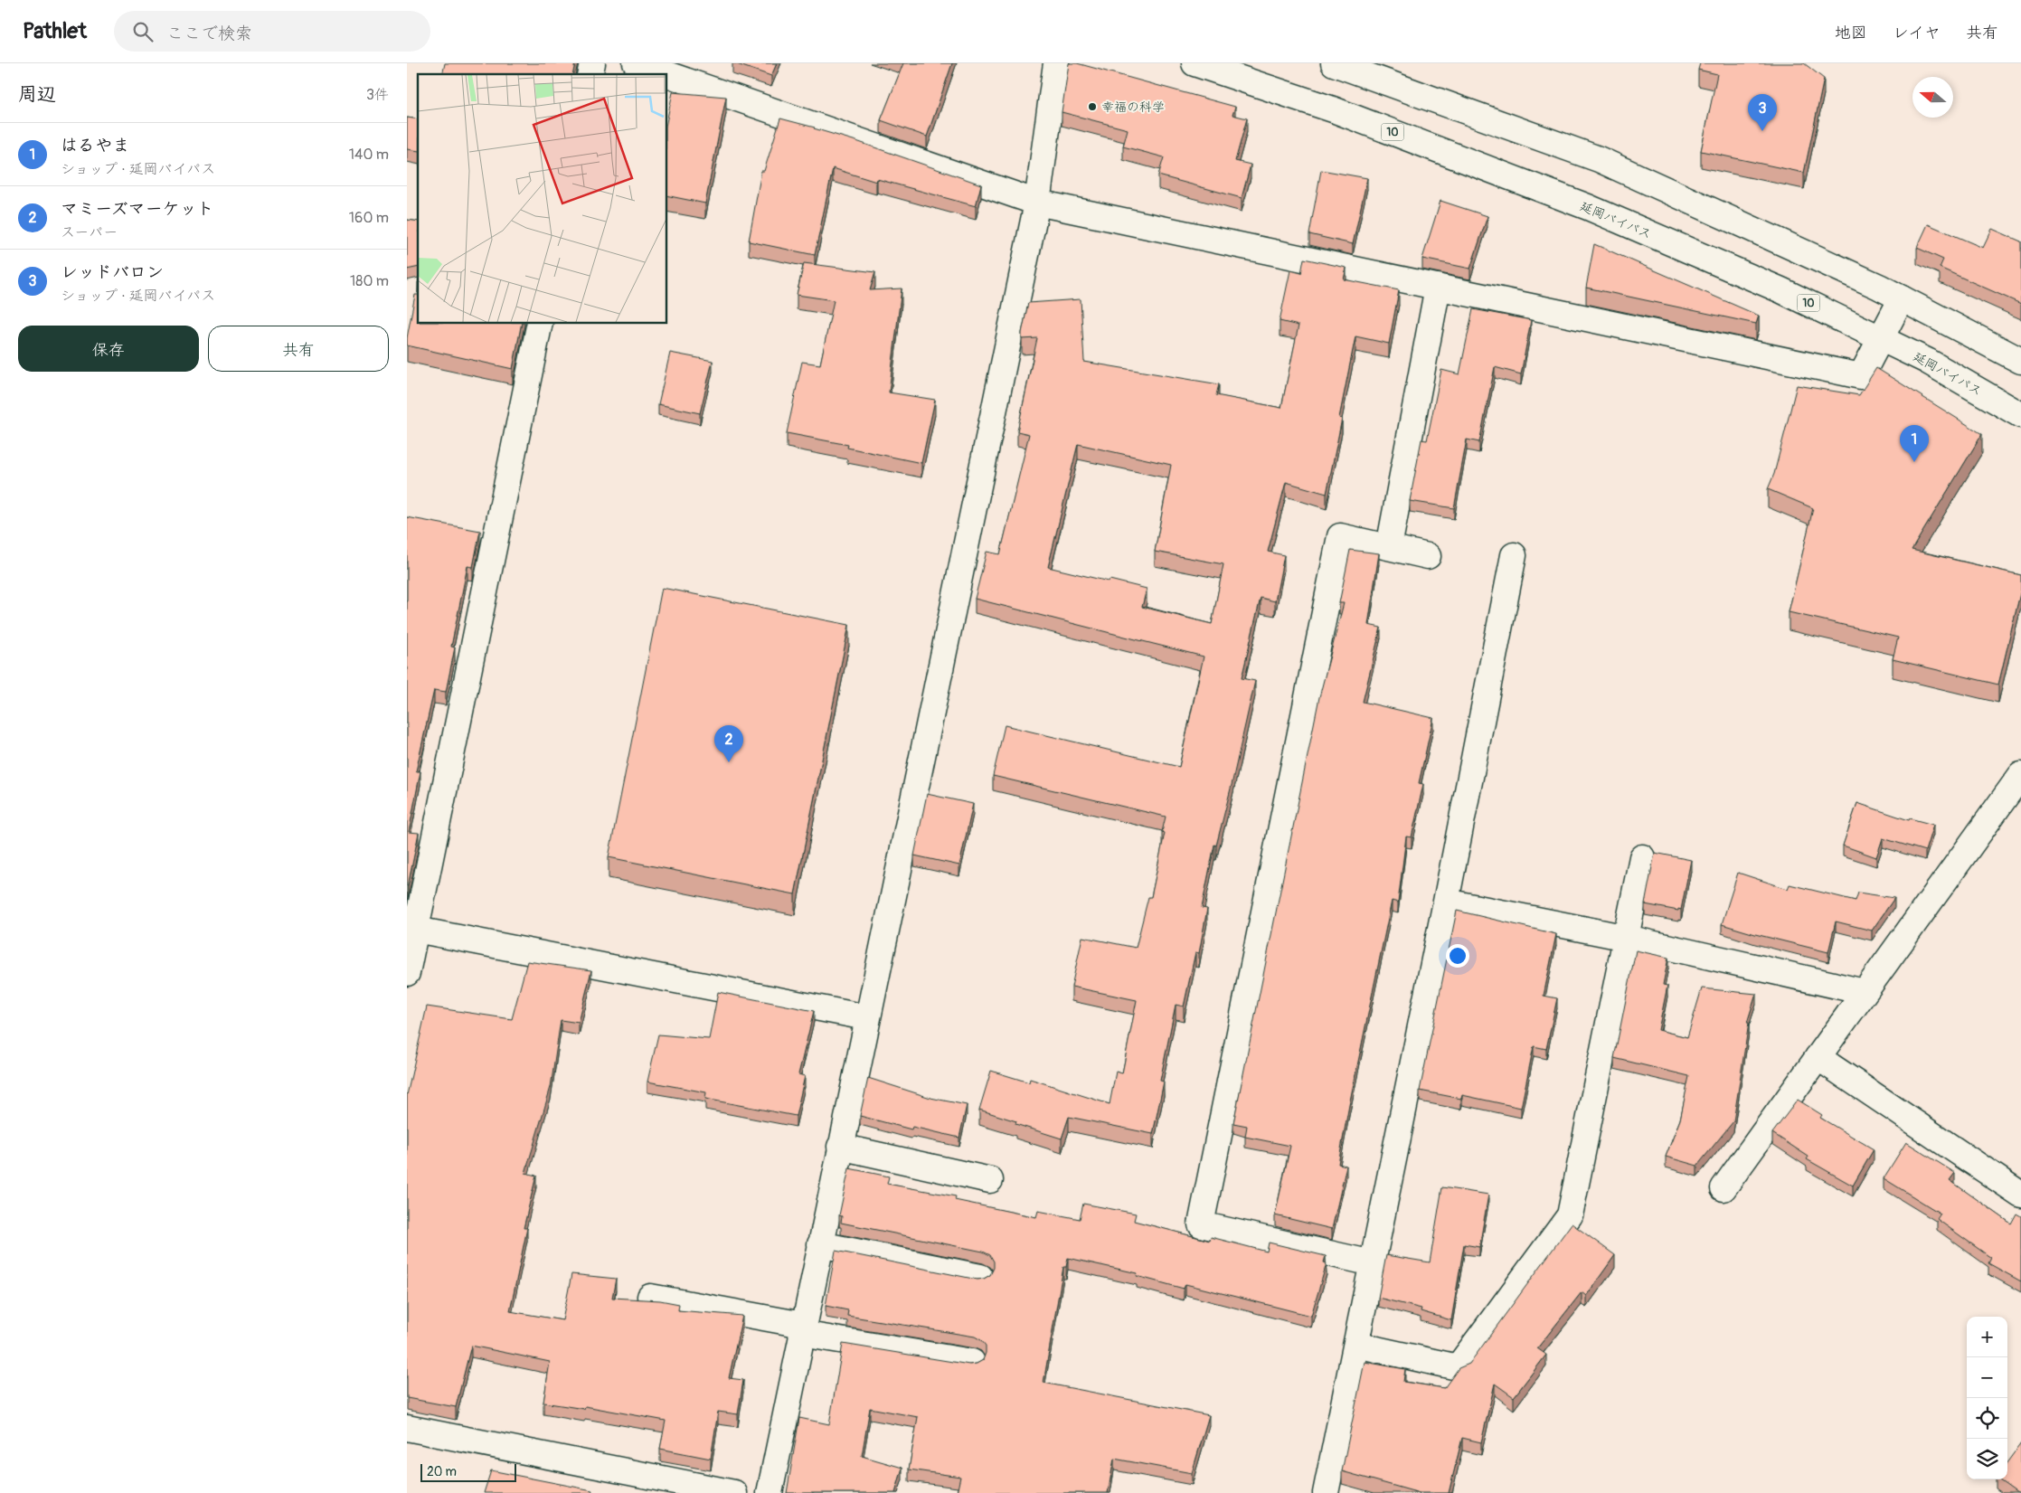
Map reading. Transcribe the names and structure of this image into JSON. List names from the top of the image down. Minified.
{"streets":{"main road":["10","延岡バイパス"]},"places":["幸福の科学"],"scale_bar":"20 m","north":"left","page":{"header":"Pathlet","search":"ここで検索","nav":["地図","レイヤ","共有"],"heading":["周辺","3件"],"pins":["3","1","2"],"list":[{"mark":"1","name":"はるやま","note":"ショップ · 延岡バイパス","value":"140 m"},{"mark":"2","name":"マミーズマーケット","note":"スーパー","value":"160 m"},{"mark":"3","name":"レッドバロン","note":"ショップ · 延岡バイパス","value":"180 m"}],"buttons":["保存","共有"],"map_buttons":["+","−"],"scale":"20 m"}}
